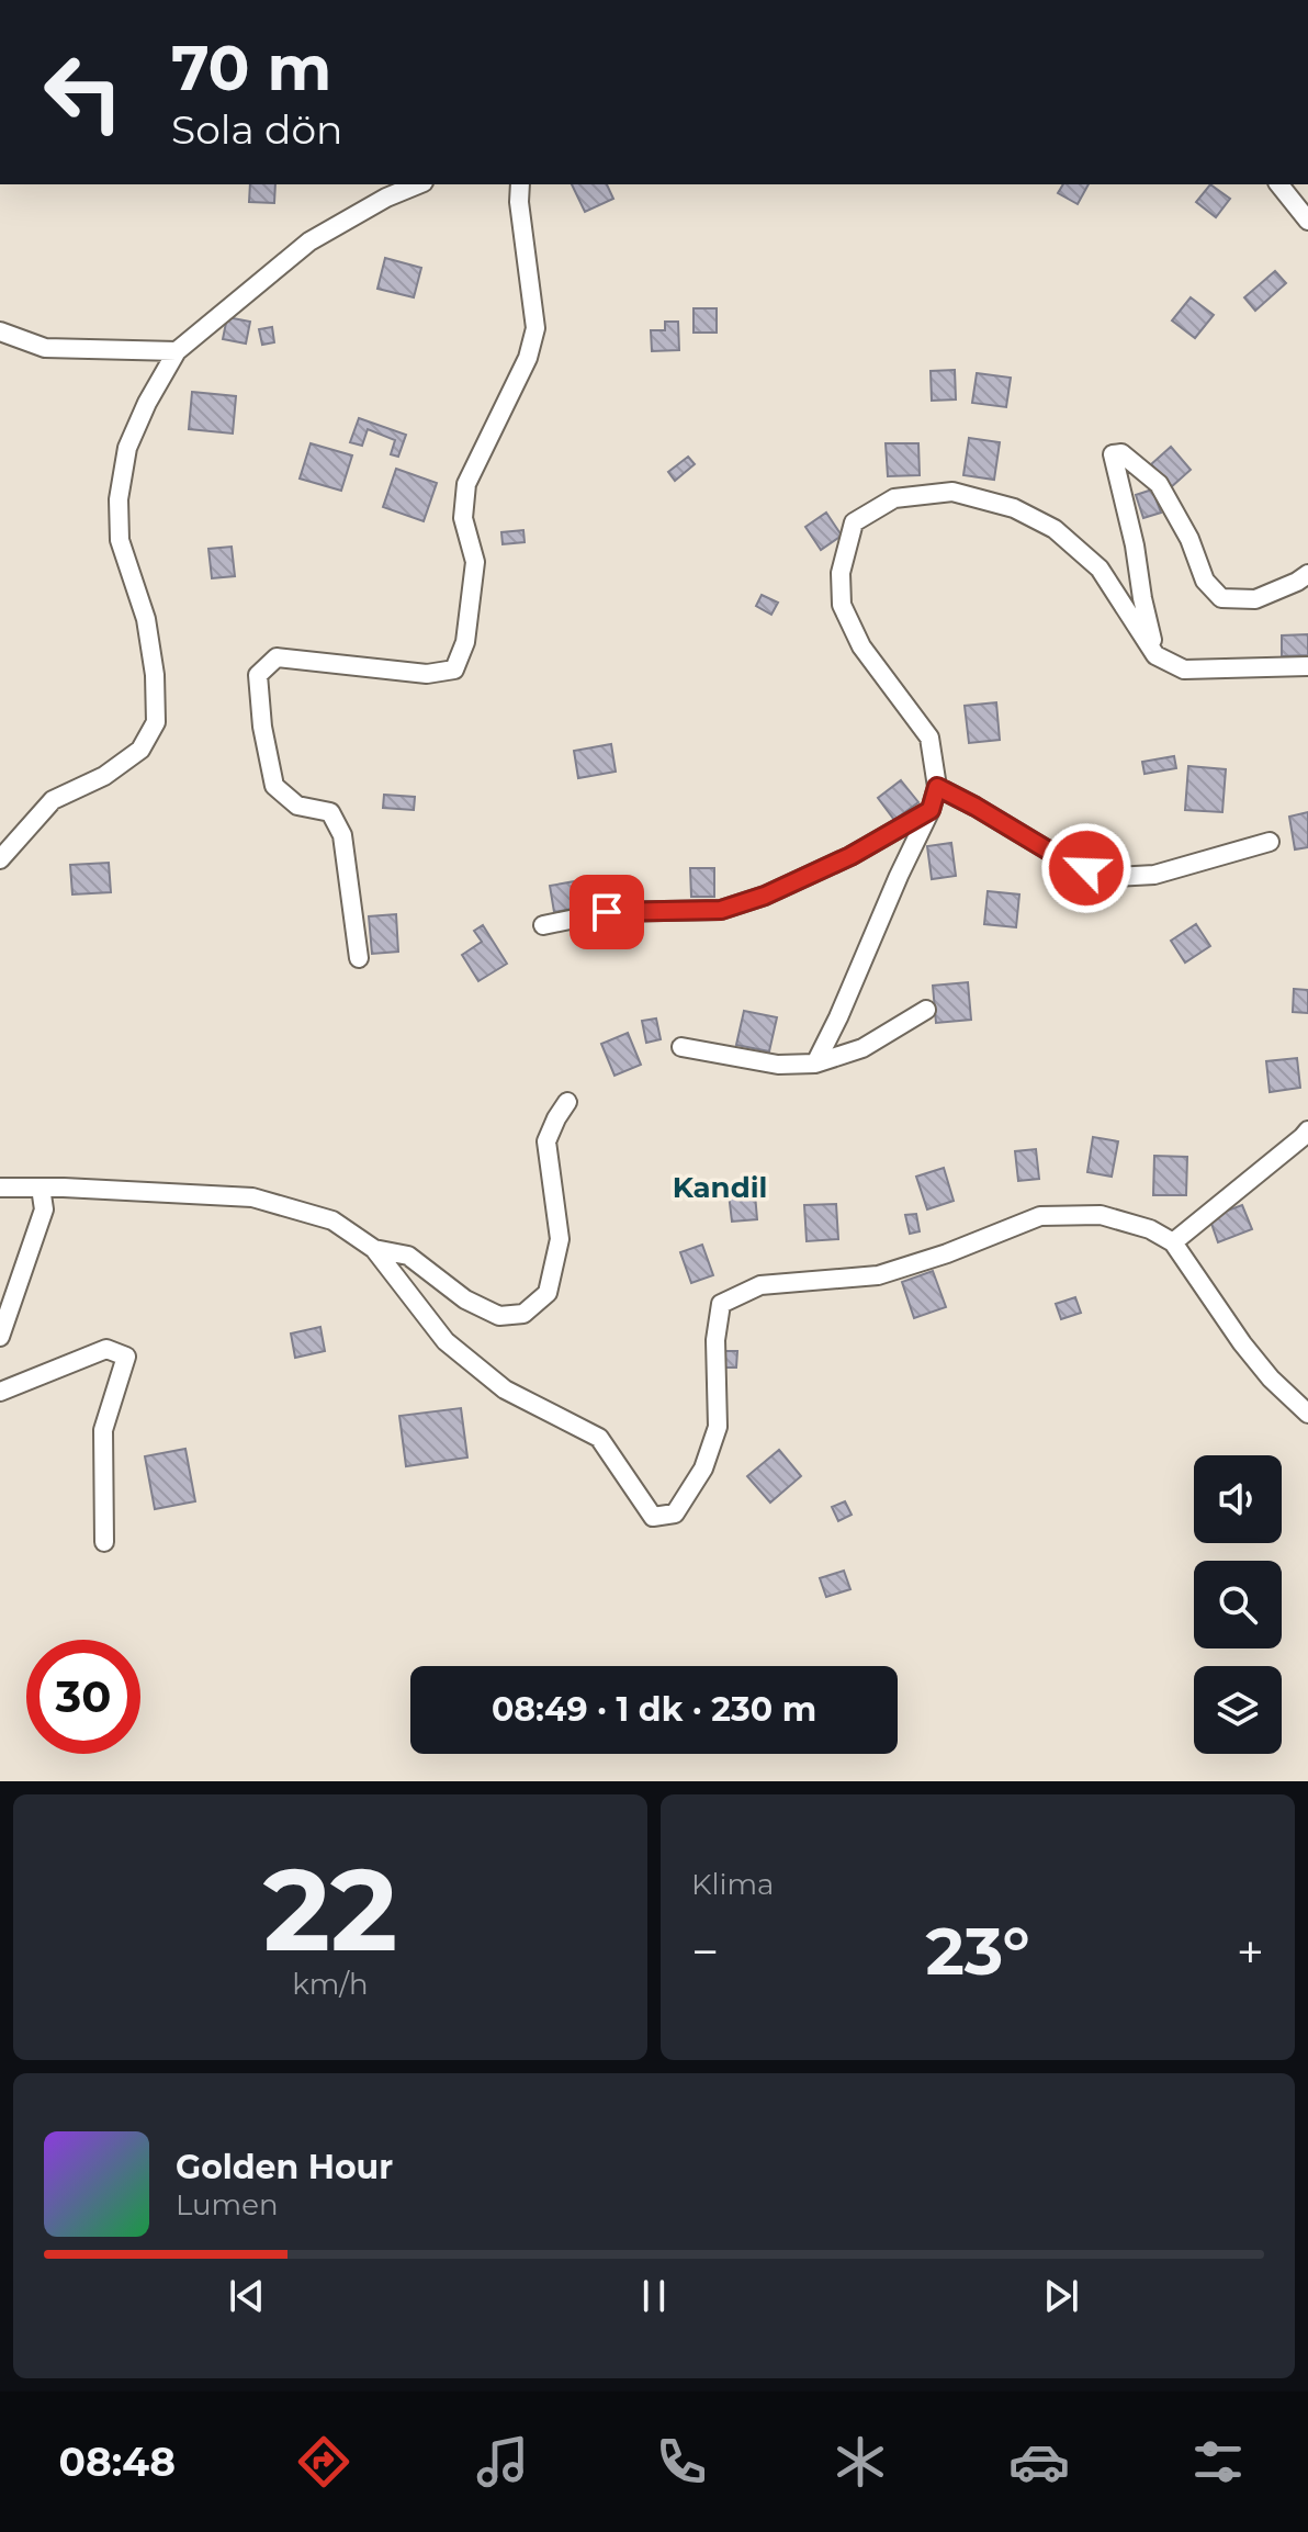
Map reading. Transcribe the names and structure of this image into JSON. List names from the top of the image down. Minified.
{"districts":["Kandil"],"page":{"turn":["70 m","Sola dön"],"limit":"30","trip":"08:49 · 1 dk · 230 m","tile":[["22","km/h"],"Klima"],"heat":["−","23°","+"],"song":["Golden Hour","Lumen"],"tabs":"08:48"}}
